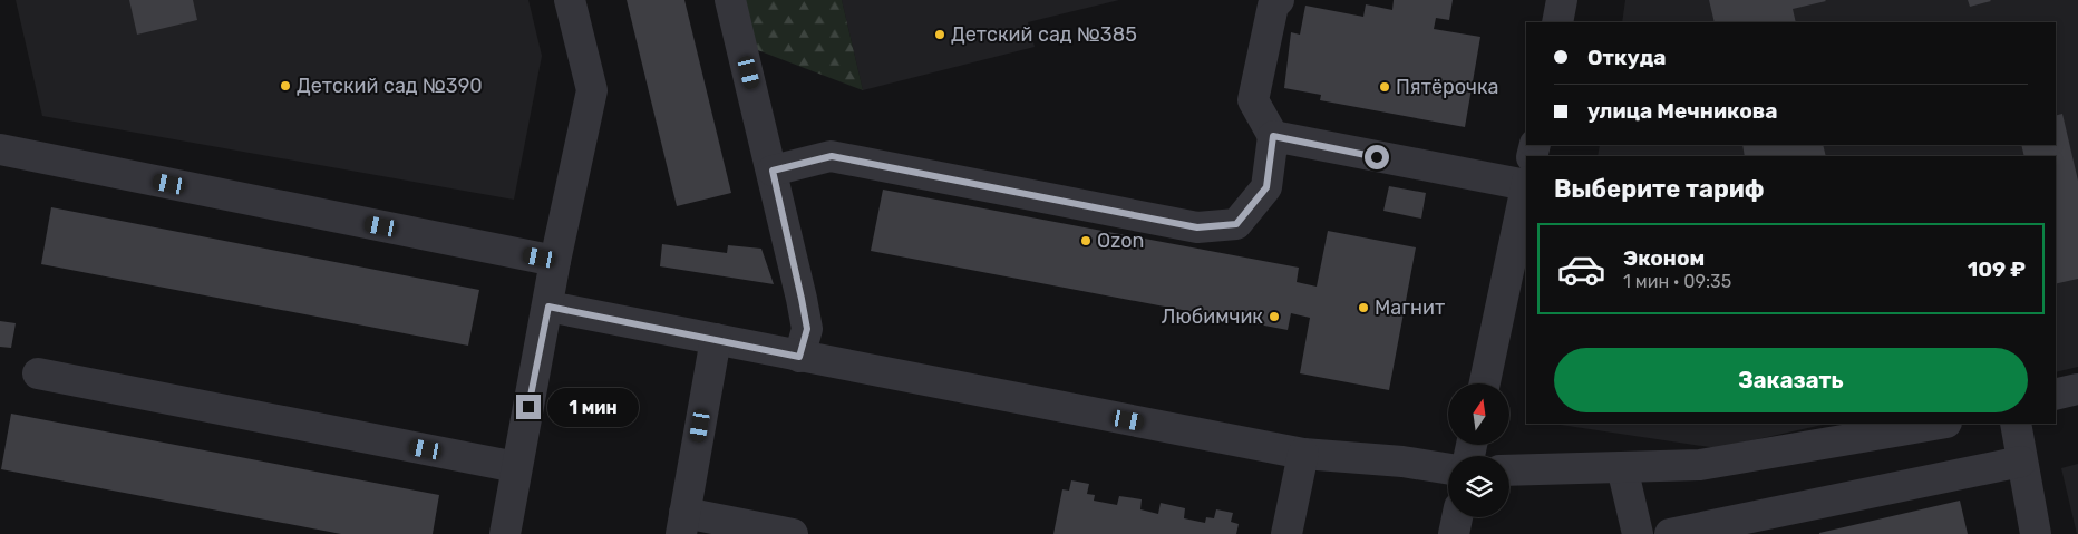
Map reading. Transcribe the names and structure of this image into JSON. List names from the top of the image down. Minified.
{"places":["Детский сад №385","Детский сад №390","Пятёрочка","Ozon","Магнит","Любимчик"],"north":"top","page":{"banner":["Откуда","улица Мечникова"],"heading":"Выберите тариф","list":[{"name":"Эконом","note":"1 мин · 09:35","value":"109 ₽"}],"buttons":"Заказать","bubble":"1 мин"}}
